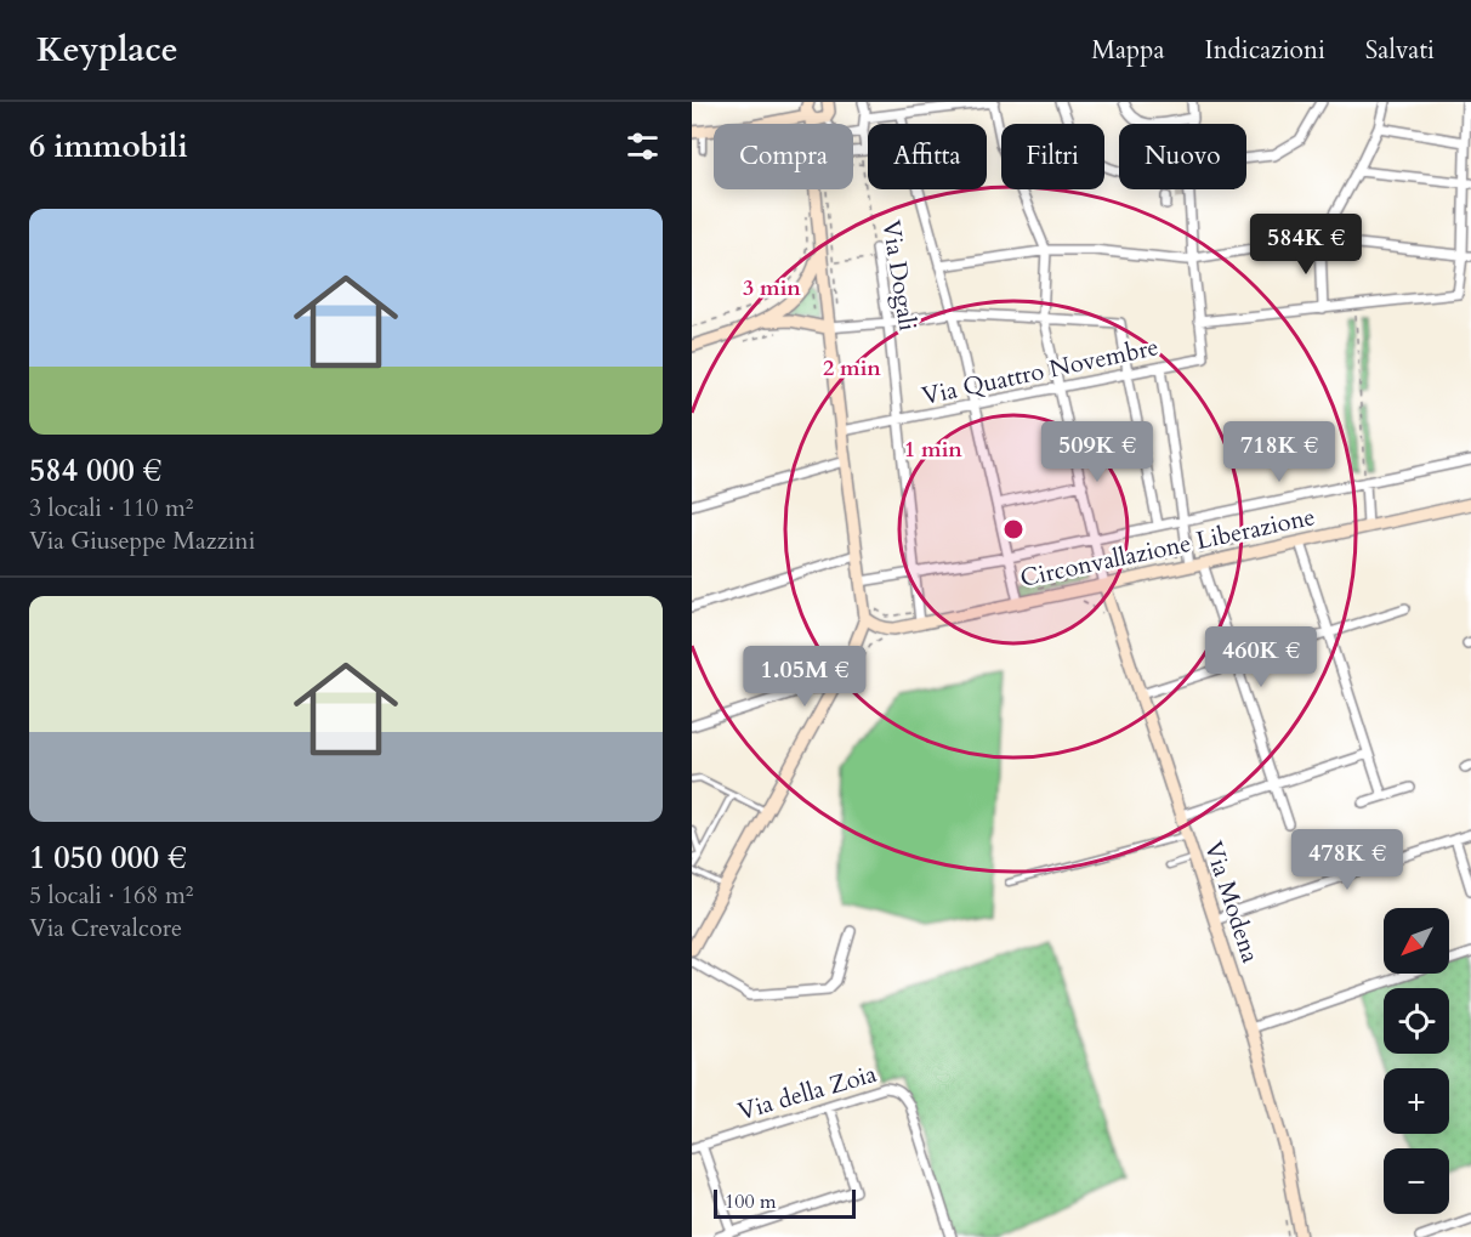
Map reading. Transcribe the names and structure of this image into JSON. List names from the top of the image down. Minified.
{"streets":{"main road":["Circonvallazione Liberazione","Via Modena"],"street":["Via Dogali","Via Quattro Novembre","Via della Zoia"]},"crossings":[["Via Dogali","Via Quattro Novembre"],["Via Dogali","Circonvallazione Liberazione"],["Circonvallazione Liberazione","Via Modena"]],"scale_bar":"100 m","north":"bottom left","page":{"header":"Keyplace","nav":["Mappa","Indicazioni","Salvati"],"heading":"6 immobili","chip":["Compra","Affitta","Filtri","Nuovo"],"list":[{"name":"584 000 €","note":"3 locali · 110 m² · Via Giuseppe Mazzini"},{"name":"1 050 000 €","note":"5 locali · 168 m² · Via Crevalcore"}],"price":["584K €","509K €","718K €","460K €","1.05M €","478K €"],"map_buttons":["+","−"],"scale":"100 m"},"rings":["3 min","2 min","1 min"]}
